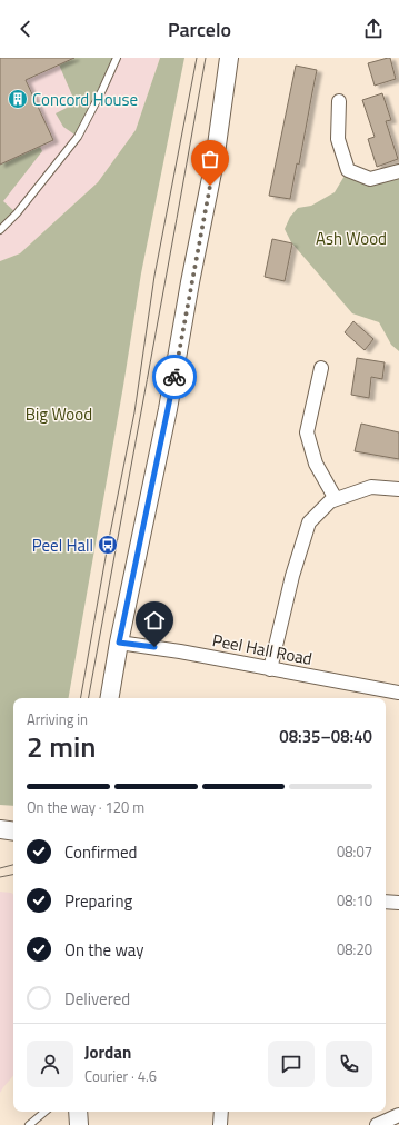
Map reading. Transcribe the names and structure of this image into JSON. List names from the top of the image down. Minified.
{"streets":{"street":["Peel Hall Road"]},"parks":["Ash Wood","Big Wood"],"places":{"building":["Concord House"],"bus stop":["Peel Hall"]},"page":{"header":"Parcelo","heading":["2 min","Arriving in","08:35–08:40"],"panel":["Jordan","Courier · 4.6"],"bar":"On the way · 120 m","list":[["Confirmed","08:07"],["Preparing","08:10"],["On the way","08:20"],"Delivered"]}}
